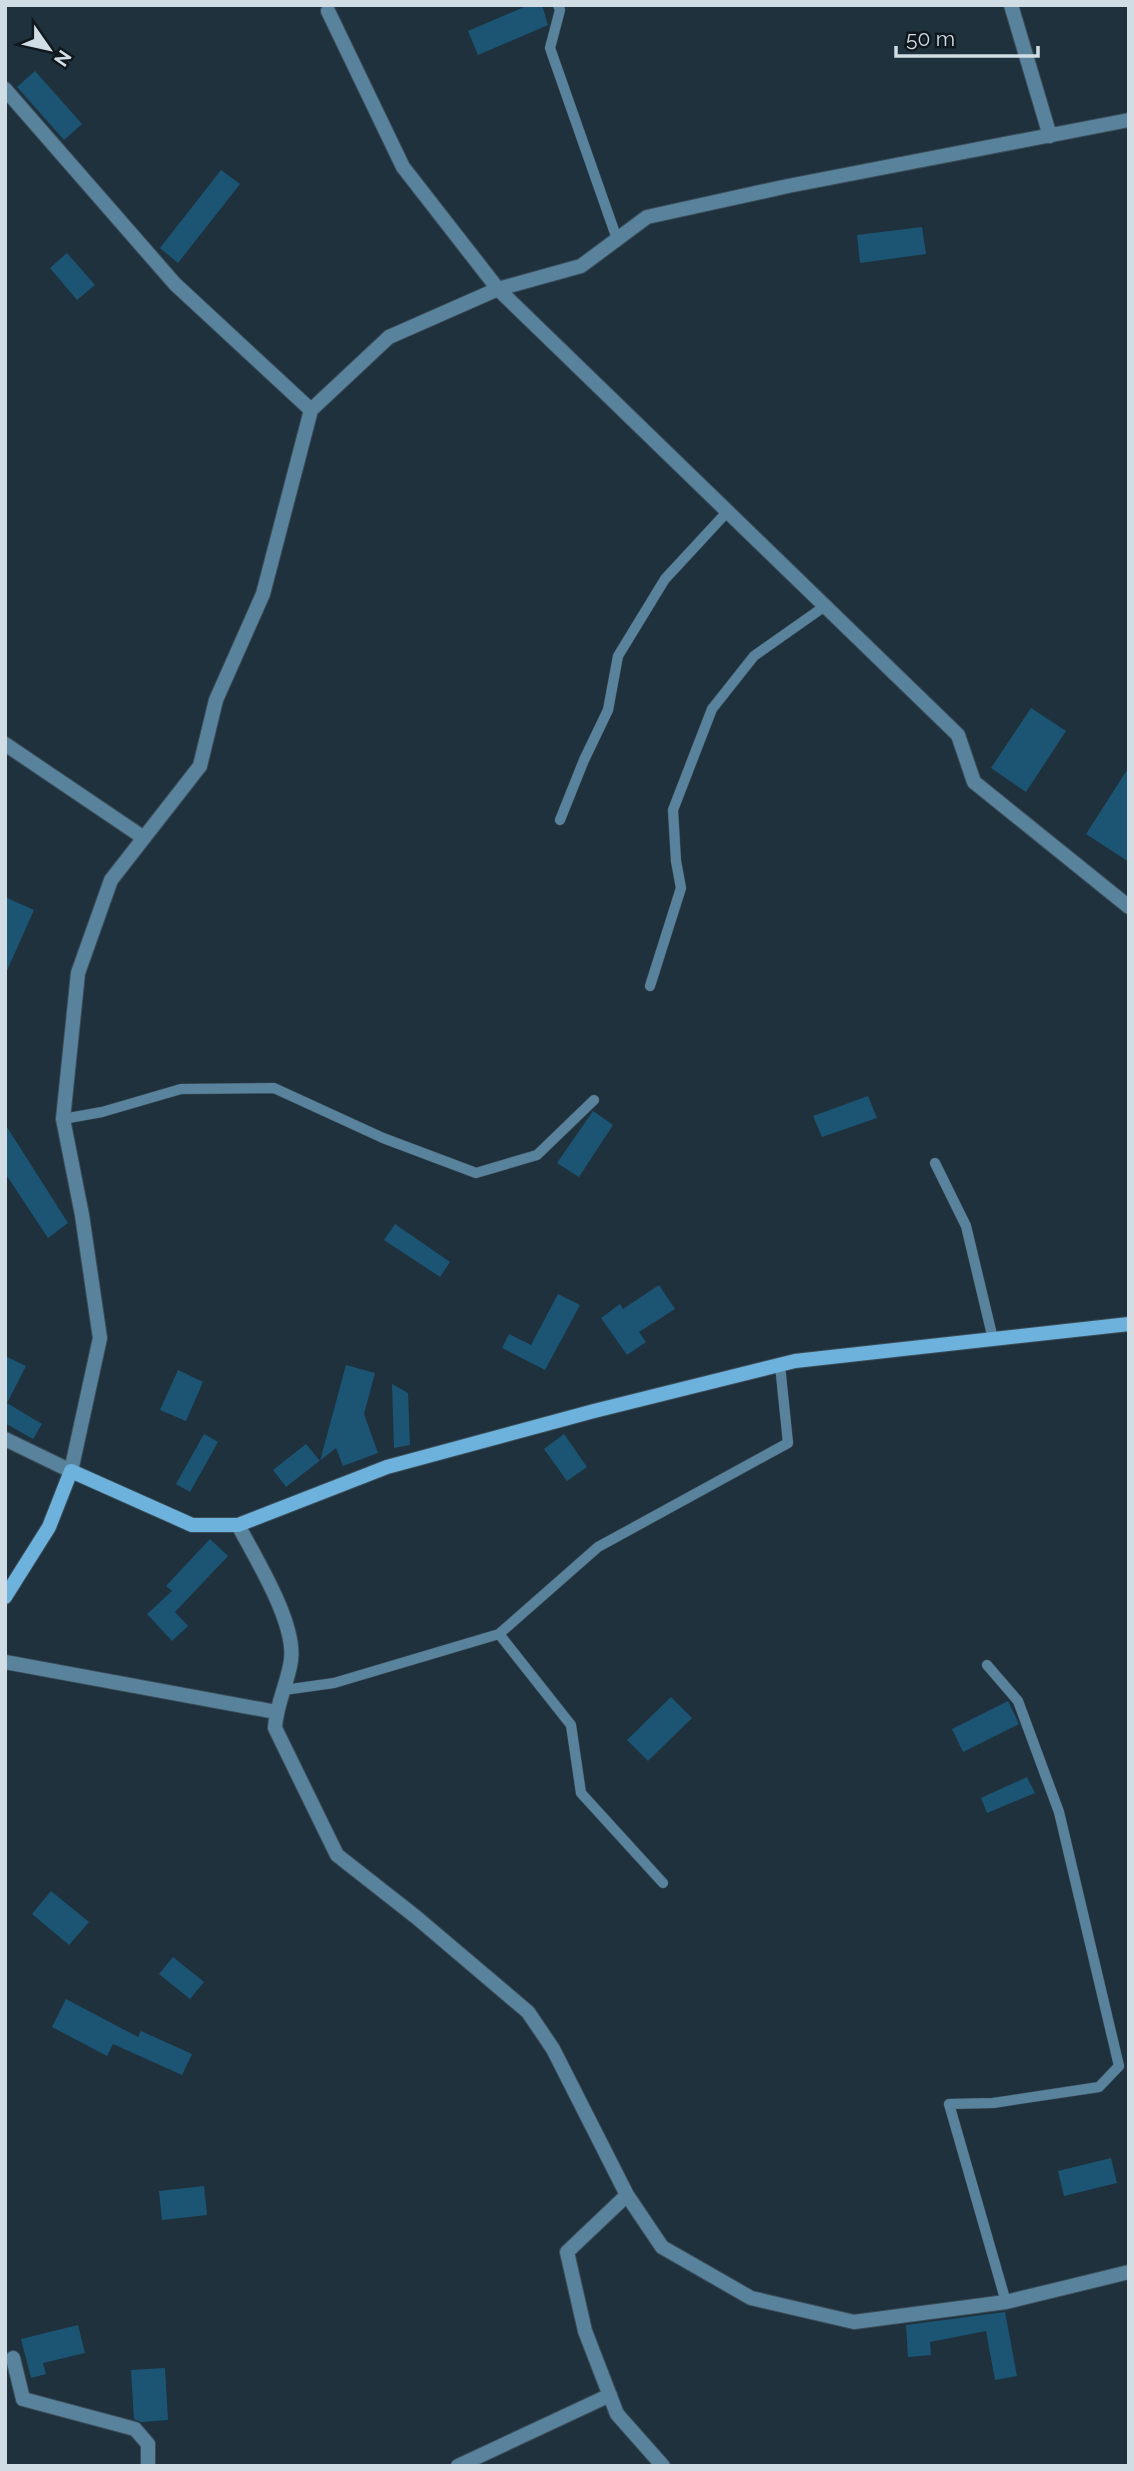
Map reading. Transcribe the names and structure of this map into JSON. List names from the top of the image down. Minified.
{"scale_bar":"50 m","north":"bottom right"}
